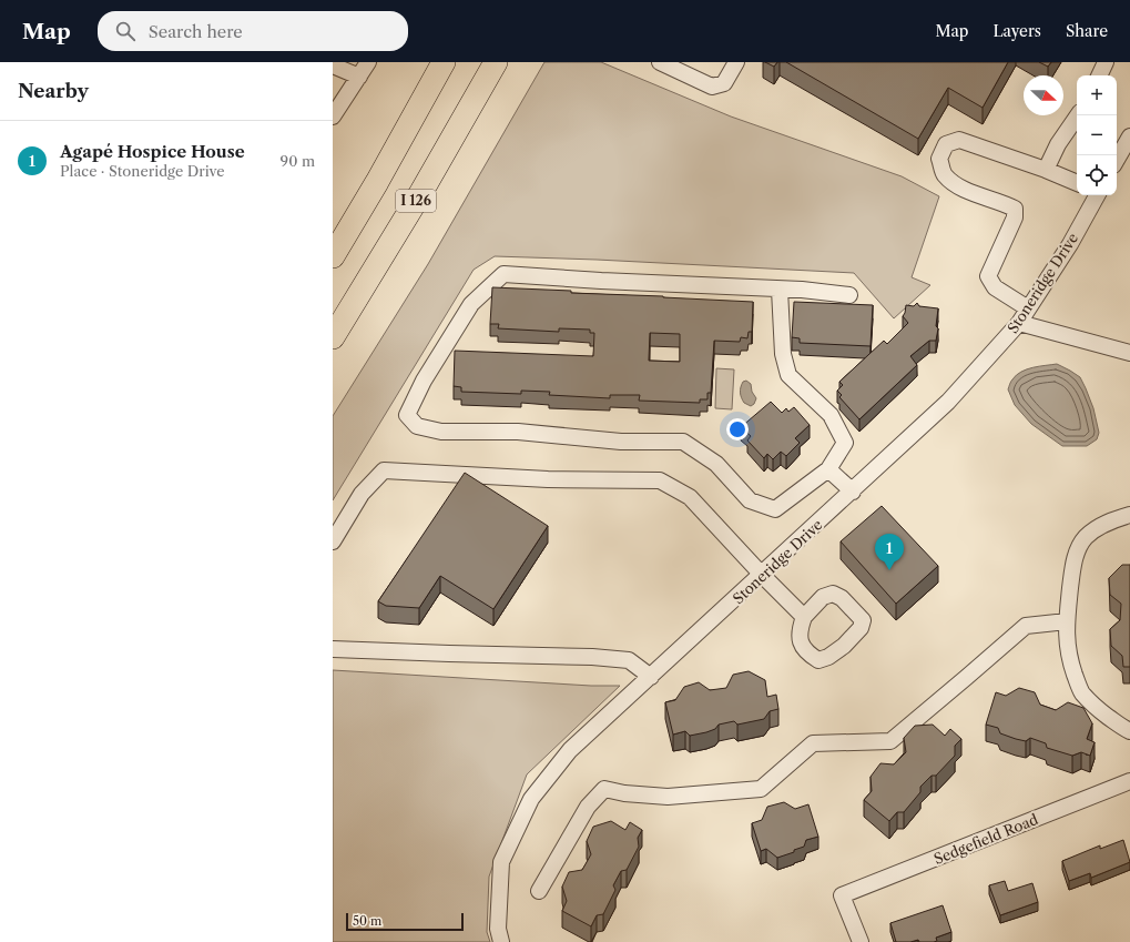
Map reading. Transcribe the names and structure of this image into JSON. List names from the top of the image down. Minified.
{"streets":{"highway":["I 126"],"street":["Stoneridge Drive","Sedgefield Road"]},"scale_bar":"50 m","north":"right","page":{"header":"Map","search":"Search here","nav":["Map","Layers","Share"],"heading":"Nearby","map_buttons":["+","−"],"list":[{"mark":"1","name":"Agapé Hospice House","note":"Place · Stoneridge Drive","value":"90 m"}],"pins":"1","scale":"50 m"}}
